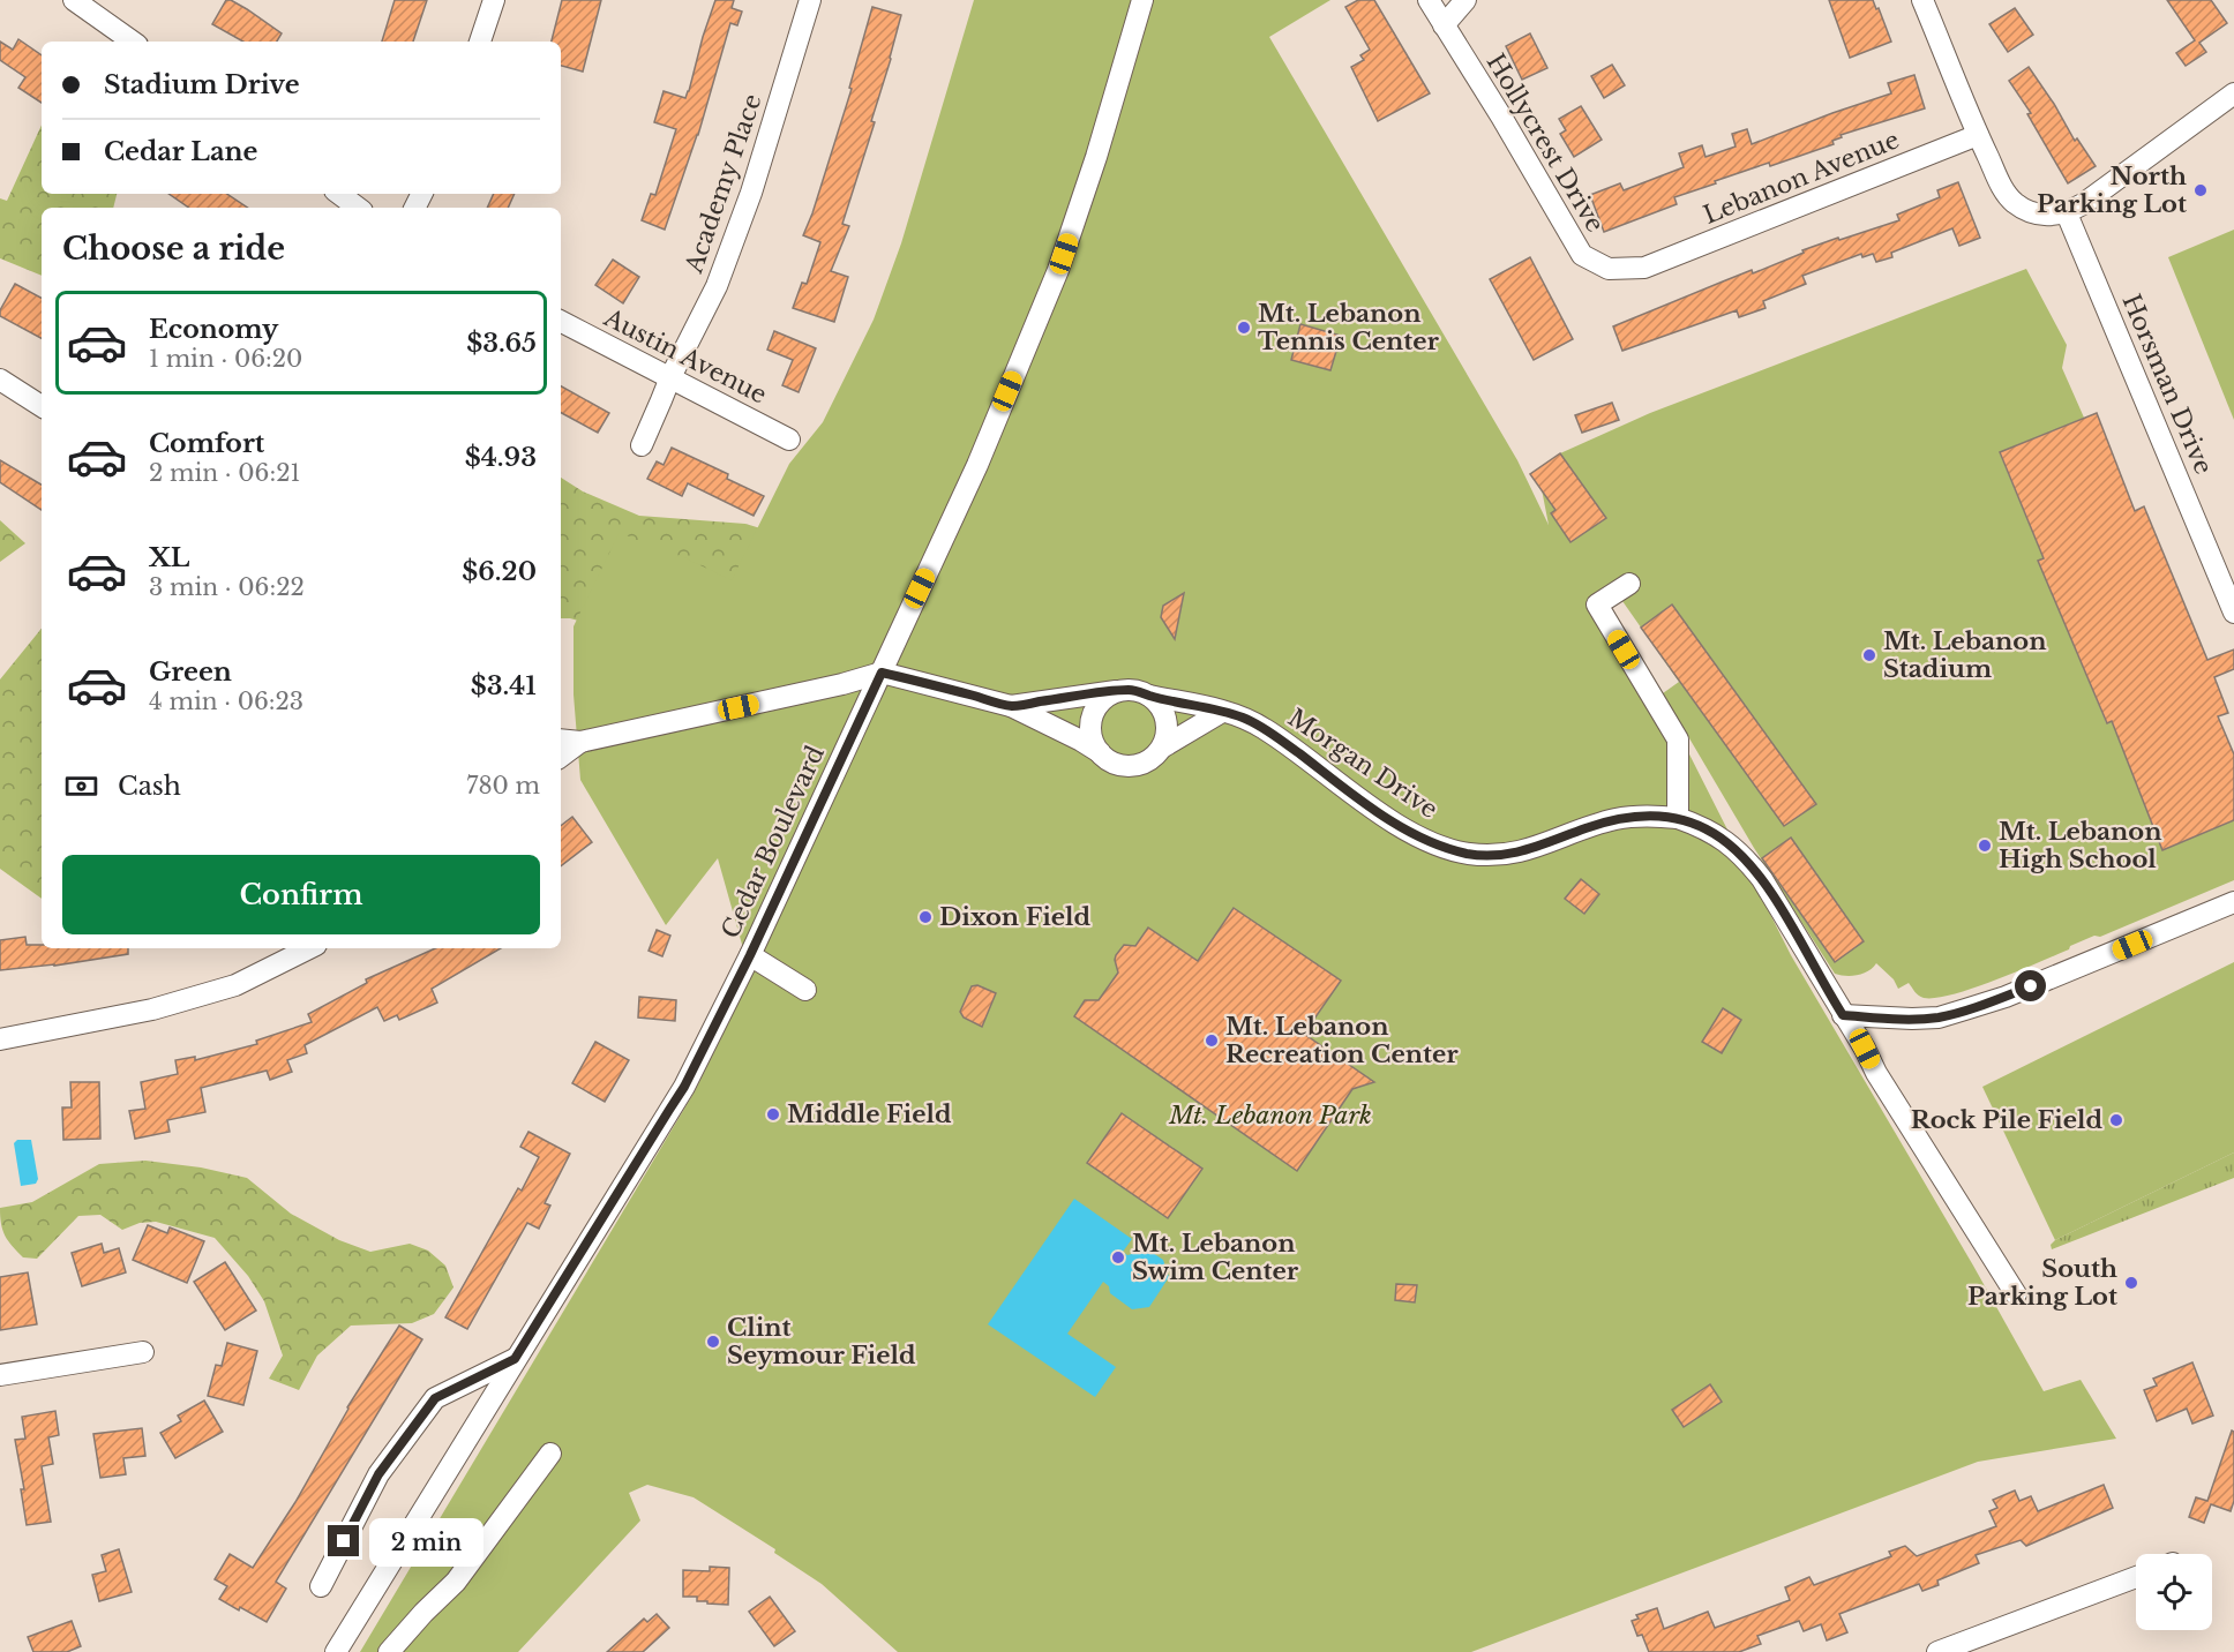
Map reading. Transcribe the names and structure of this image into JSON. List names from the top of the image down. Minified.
{"streets":{"street":["Hollycrest Drive","Lebanon Avenue","Academy Place","Austin Avenue","Horsman Drive","Morgan Drive","Cedar Boulevard"]},"crossings":[["Hollycrest Drive","Lebanon Avenue"],["Academy Place","Austin Avenue"]],"parks":["Mt. Lebanon Park"],"places":["North Parking Lot","Mt. Lebanon Tennis Center","Mt. Lebanon Stadium","Mt. Lebanon High School","Dixon Field","Mt. Lebanon Recreation Center","Middle Field","Rock Pile Field","Mt. Lebanon Swim Center","South Parking Lot","Clint Seymour Field"],"page":{"banner":["Stadium Drive","Cedar Lane"],"heading":"Choose a ride","list":[{"name":"Economy","note":"1 min · 06:20","value":"$3.65"},{"name":"Comfort","note":"2 min · 06:21","value":"$4.93"},{"name":"XL","note":"3 min · 06:22","value":"$6.20"},{"name":"Green","note":"4 min · 06:23","value":"$3.41"}],"pay":["Cash","780 m"],"buttons":"Confirm","bubble":"2 min"}}
